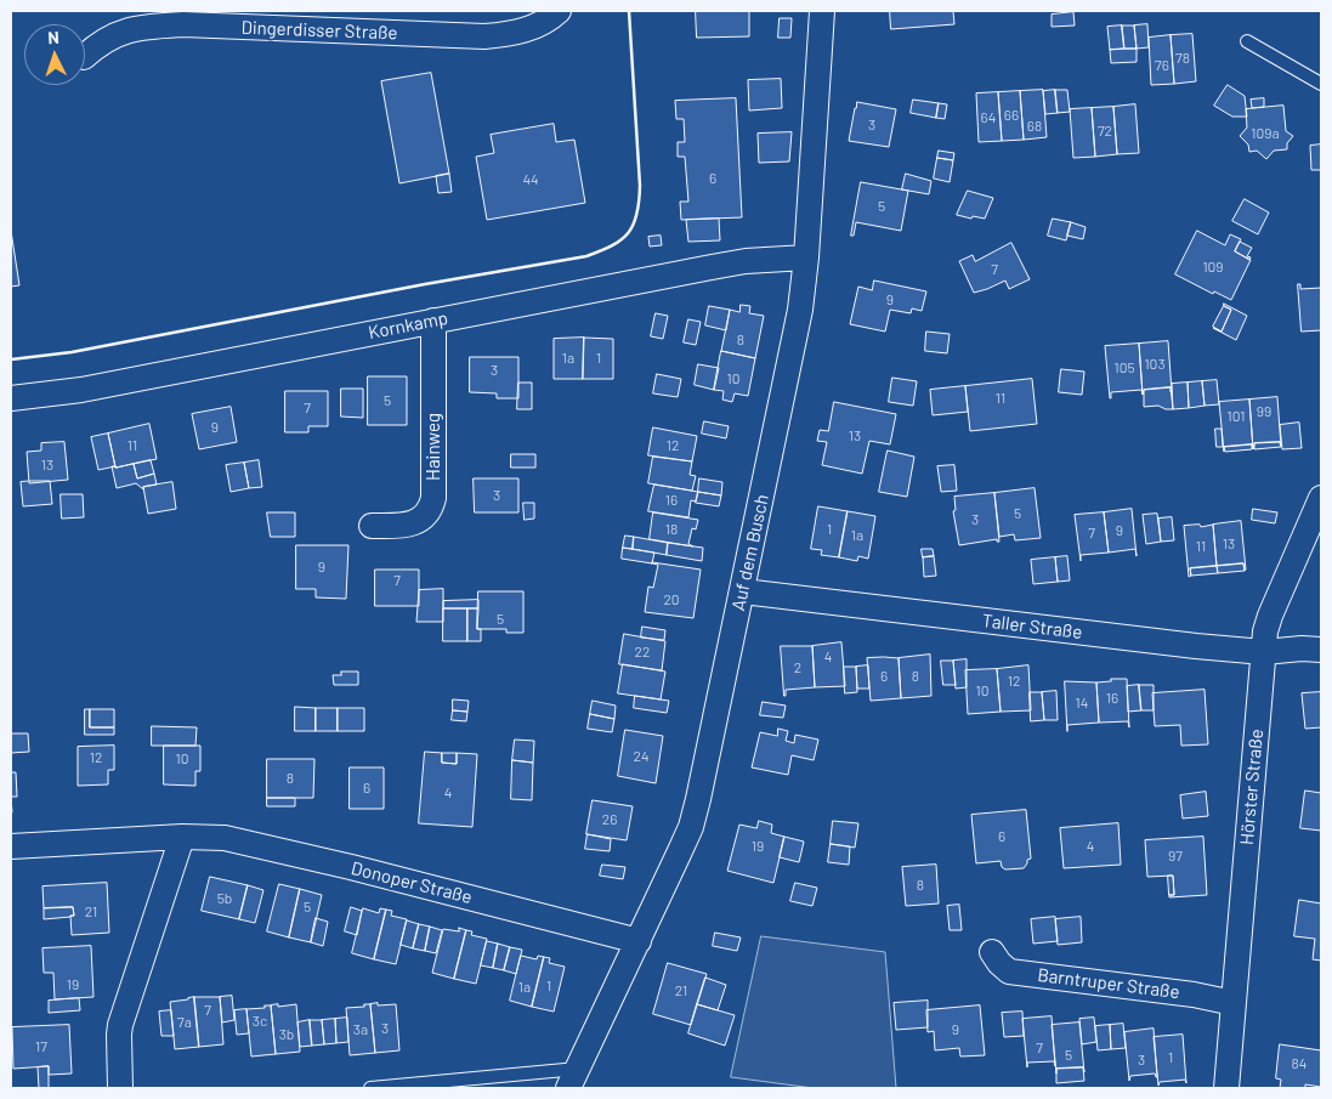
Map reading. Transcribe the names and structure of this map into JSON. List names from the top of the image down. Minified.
{"streets":{"street":["Dingerdisser Straße","Kornkamp","Hainweg","Auf dem Busch","Taller Straße","Hörster Straße","Donoper Straße","Barntruper Straße"]},"crossings":[["Kornkamp","Hainweg"],["Kornkamp","Auf dem Busch"],["Auf dem Busch","Taller Straße"],["Auf dem Busch","Donoper Straße"],["Taller Straße","Hörster Straße"],["Hörster Straße","Barntruper Straße"]],"house_numbers":["78","76","66","64","3","68","72","109a","6","44","5","109","7","9","8","1a","1","103","105","3","10","11","5","7","99","101","9","13","11","12","13","3","16","5","3","18","1","9","7","1a","13","11","9","7","20","5","22","4","2","6","8","12","10","16","14","24","12","10","8","6","4","26","6","19","4","97","8","5b","5","21","19","1","1a","21","7","3c","7a","3","3a","9","3b","17","7","5","1","3","84"],"north":"top"}
